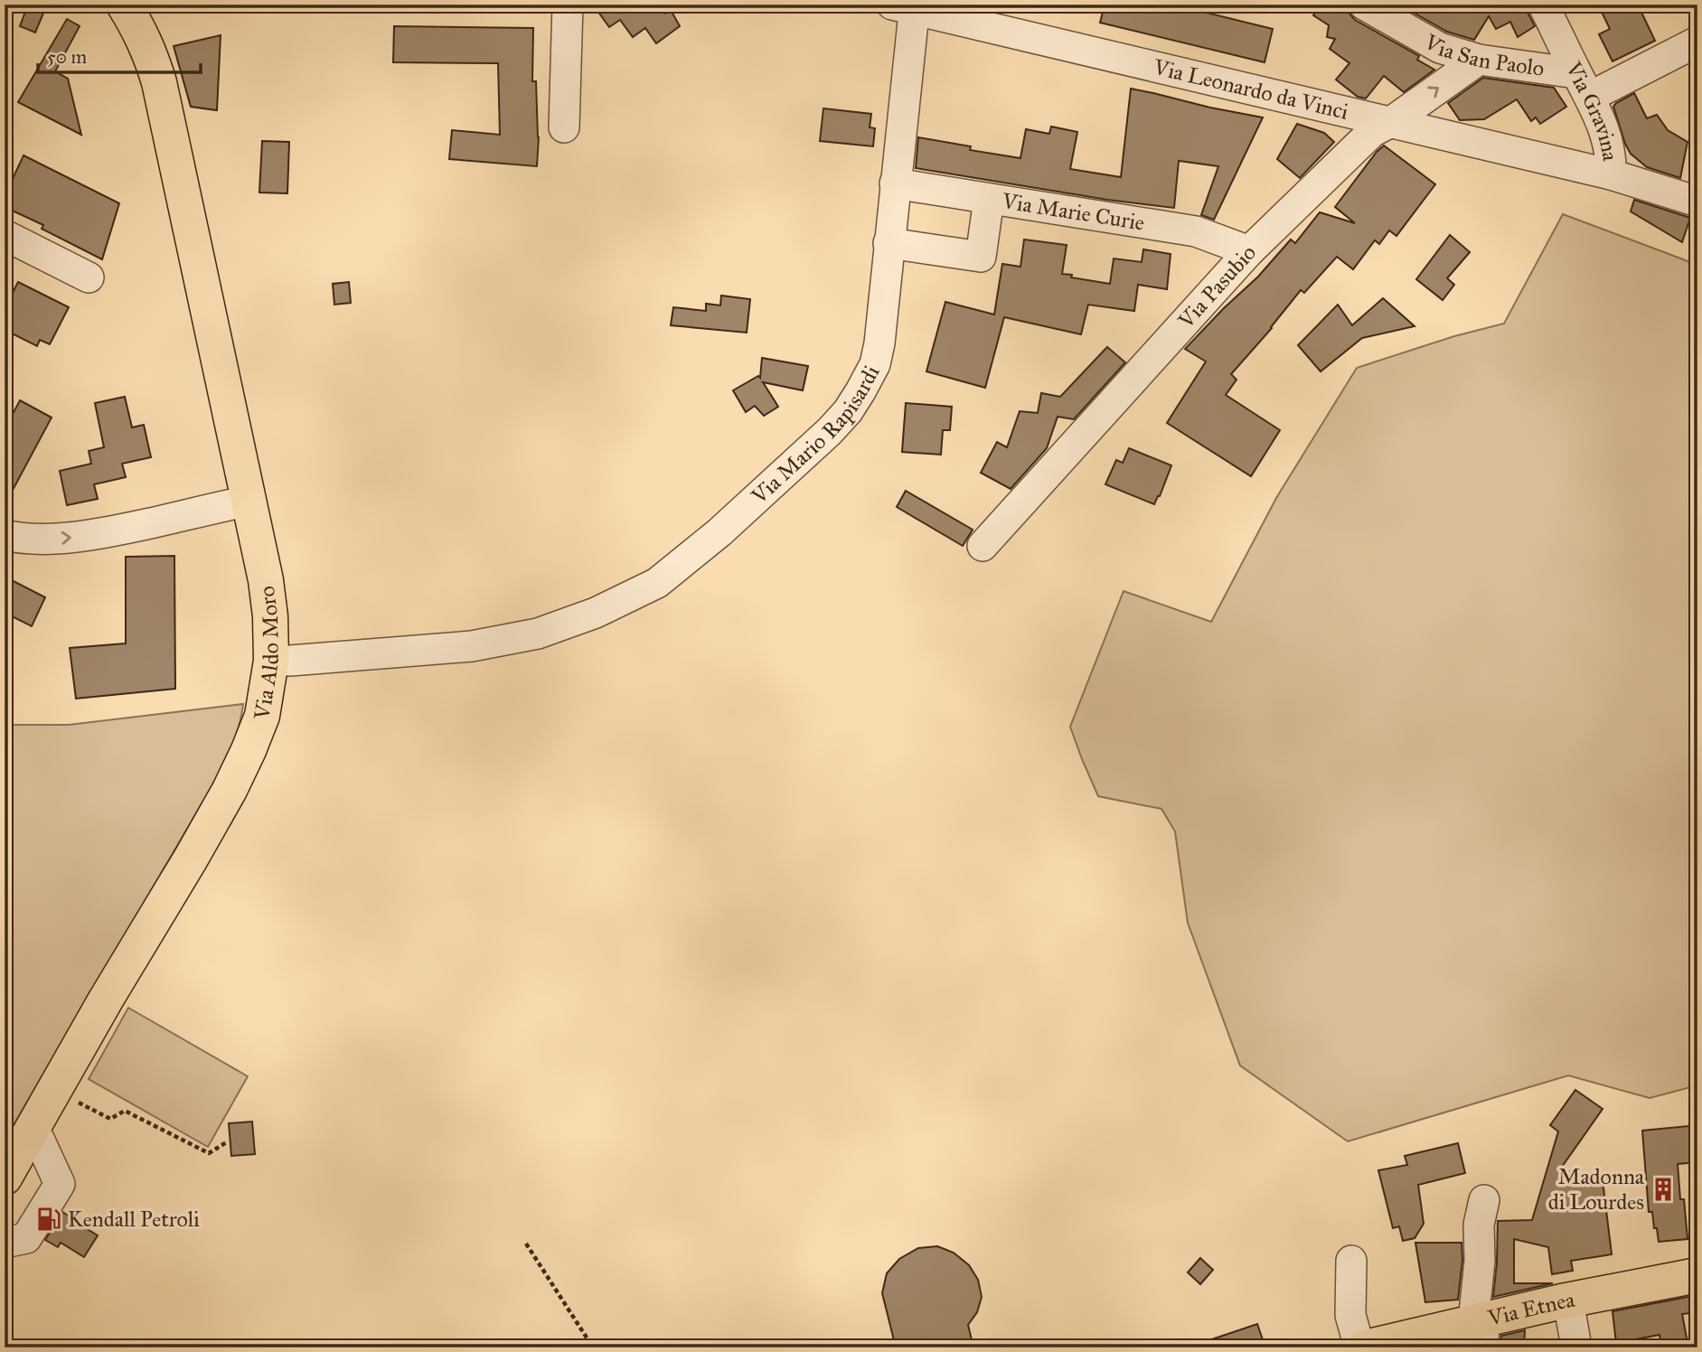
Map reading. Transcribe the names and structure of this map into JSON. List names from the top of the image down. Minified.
{"streets":{"main road":["Via Aldo Moro","Via Etnea"],"street":["Via San Paolo","Via Leonardo da Vinci","Via Gravina","Via Marie Curie","Via Pasubio","Via Mario Rapisardi"]},"crossings":[["Via San Paolo","Via Gravina"],["Via San Paolo","Via Pasubio"],["Via Leonardo da Vinci","Via Gravina"],["Via Leonardo da Vinci","Via Pasubio"],["Via Leonardo da Vinci","Via Mario Rapisardi"],["Via Marie Curie","Via Pasubio"],["Via Marie Curie","Via Mario Rapisardi"],["Via Mario Rapisardi","Via Aldo Moro"]],"places":{"building":["Madonna di Lourdes"],"fuel station":["Kendall Petroli"]},"scale_bar":"50 m"}
